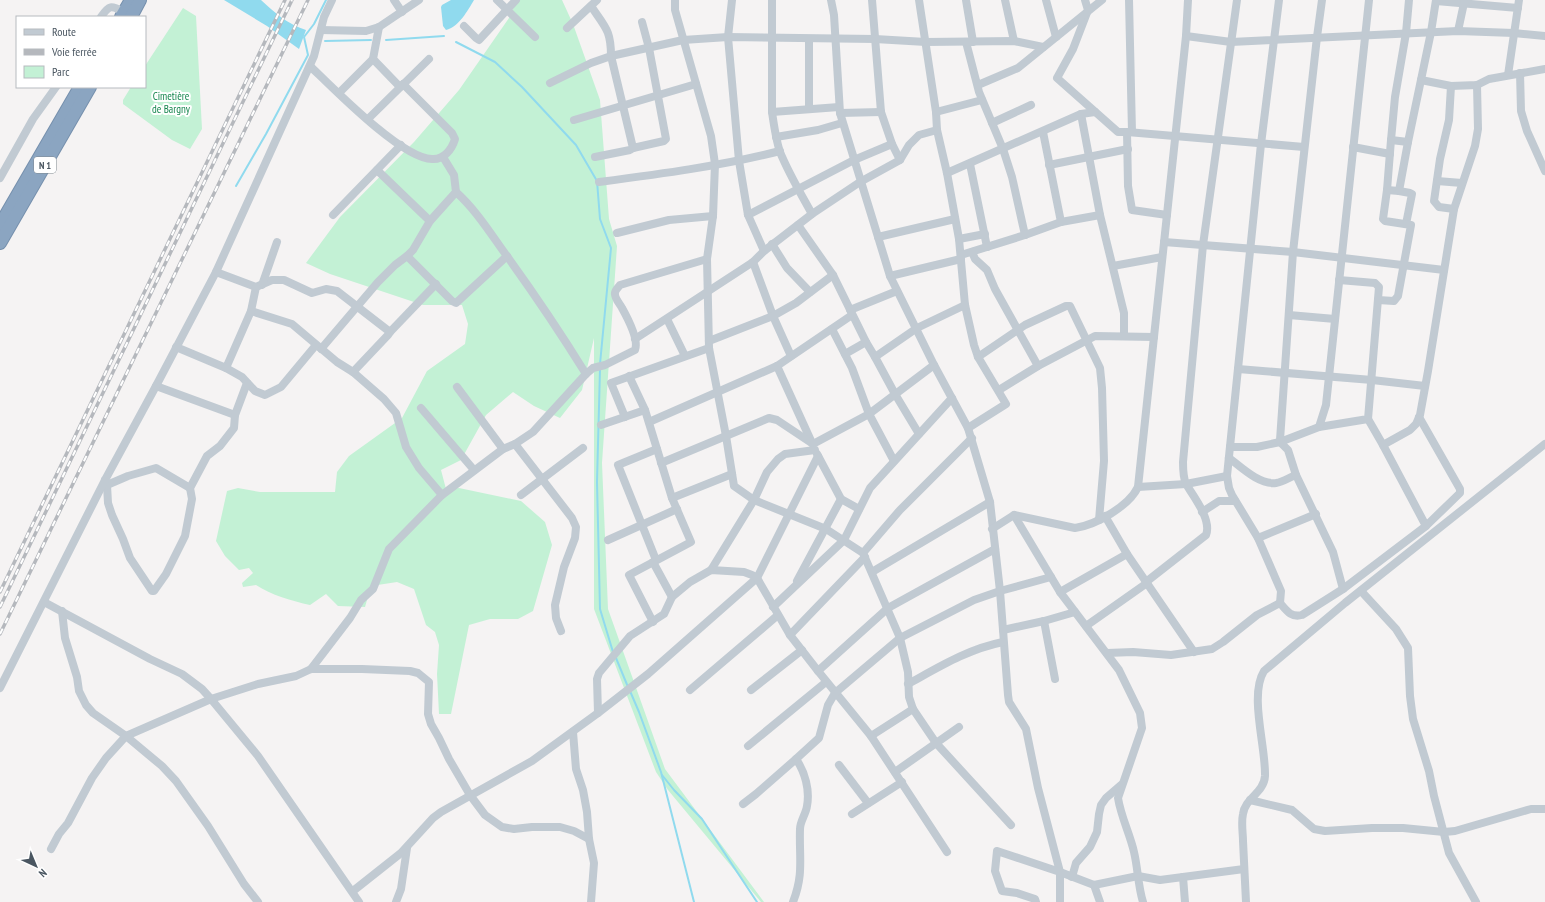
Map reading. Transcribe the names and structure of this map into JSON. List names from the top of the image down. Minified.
{"streets":{"highway":["N 1"]},"parks":["Cimetière de Bargny"],"legend":["Route","Voie ferrée","Parc"],"north":"bottom right"}
